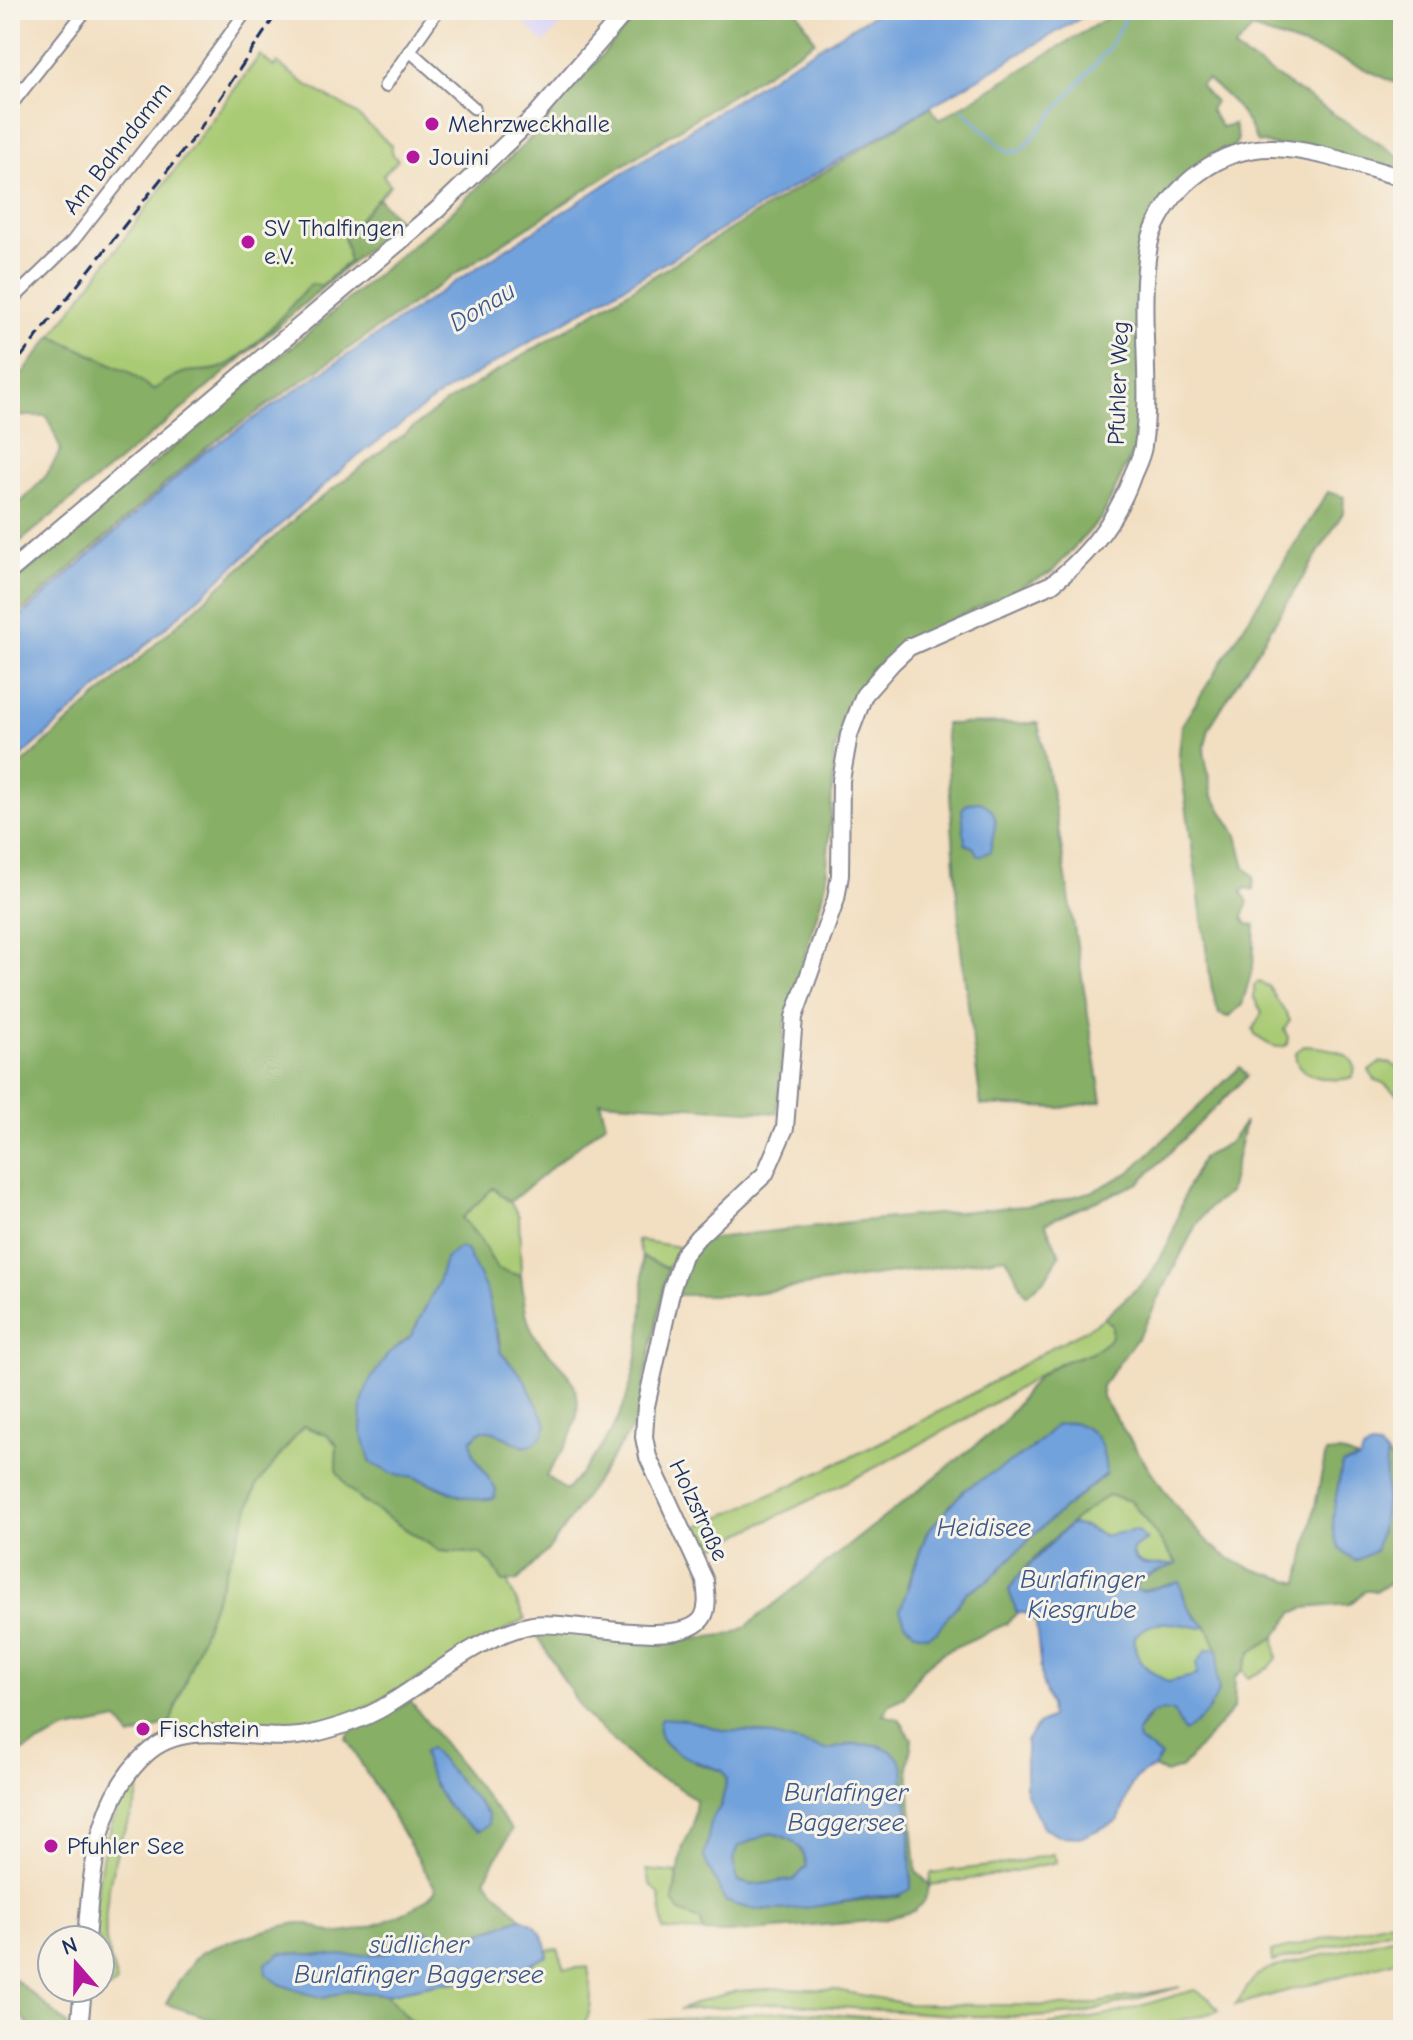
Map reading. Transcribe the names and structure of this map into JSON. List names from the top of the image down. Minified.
{"streets":{"street":["Am Bahndamm","Pfuhler Weg","Holzstraße"]},"crossings":[["Pfuhler Weg","Holzstraße"]],"water":["Donau","Heidisee","Burlafinger Kiesgrube","Burlafinger Baggersee","südlicher Burlafinger Baggersee"],"places":["Mehrzweckhalle","Jouini","SV Thalfingen e.V.","Fischstein","Pfuhler See"],"north":"top"}
